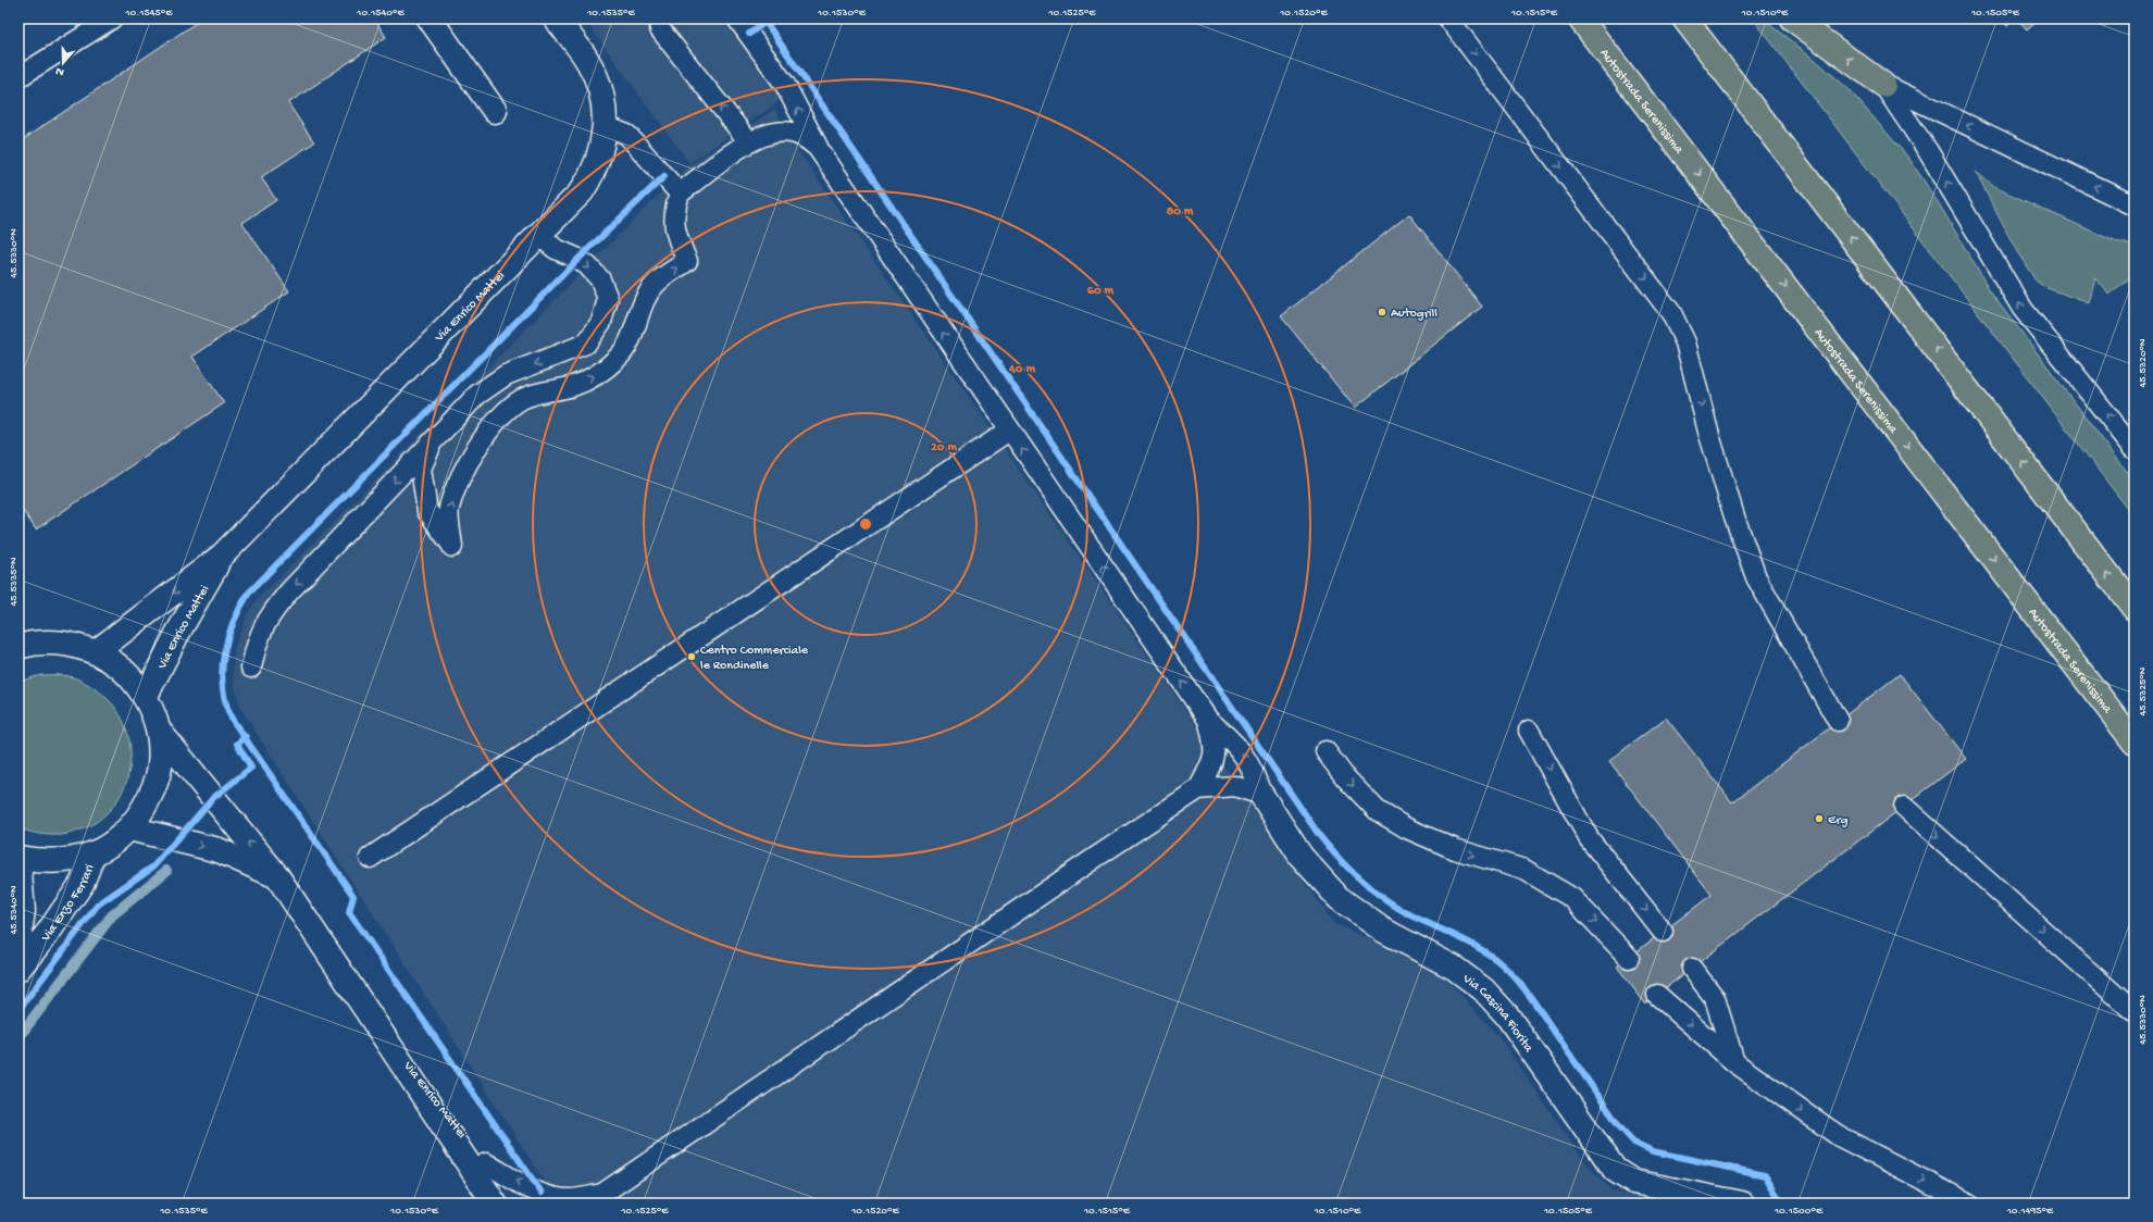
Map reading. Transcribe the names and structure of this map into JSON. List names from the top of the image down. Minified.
{"streets":{"highway":["Autostrada Serenissima"],"street":["Via Enrico Mattei","Via Enzo Ferrari","Via Cascina Fiorita"]},"places":["Autogrill","Centro Commerciale le Rondinelle","Erg"],"north":"bottom","coordinates":["10.1545°E","10.1540°E","10.1535°E","10.1530°E","10.1525°E","10.1520°E","10.1515°E","10.1510°E","10.1505°E","45.5330°N","45.5320°N","45.5335°N","45.5325°N","45.5340°N","10.1500°E","10.1495°E"],"rings":["80 m","60 m","40 m","20 m"]}
